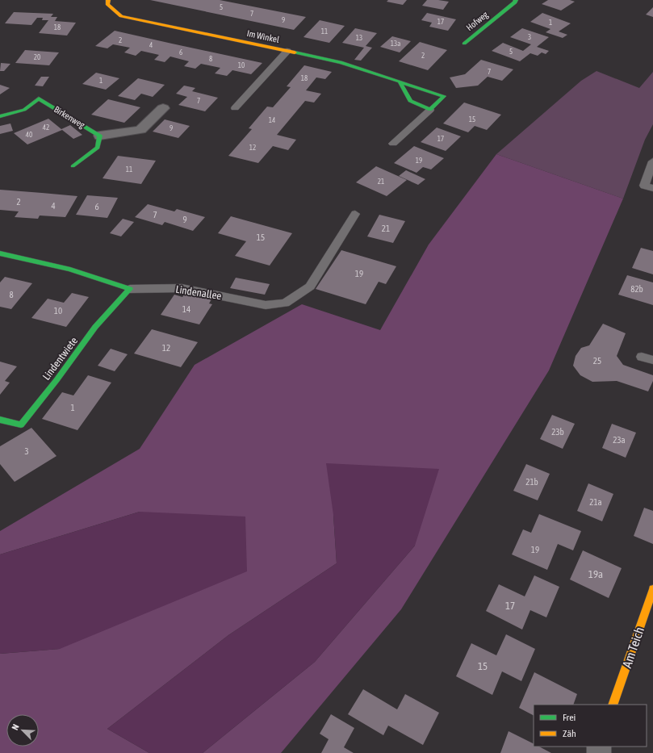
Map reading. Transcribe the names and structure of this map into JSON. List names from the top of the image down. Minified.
{"streets":{"street":["Hofweg","Im Winkel","Birkenweg","Lindenallee","Lindentwiete","Am Teich"]},"crossings":[["Lindenallee","Lindentwiete"]],"house_numbers":["5","7","9","17","1","18","11","3","13","2","13a","4","5","6","2","20","8","10","7","18","1","7","15","14","42","9","40","17","12","19","11","21","2","4","6","7","9","21","15","19","82b","8","14","10","12","25","1","23b","23a","3","21b","21a","19","19a","17","15"],"legend":["Frei","Zäh"],"north":"top left"}
